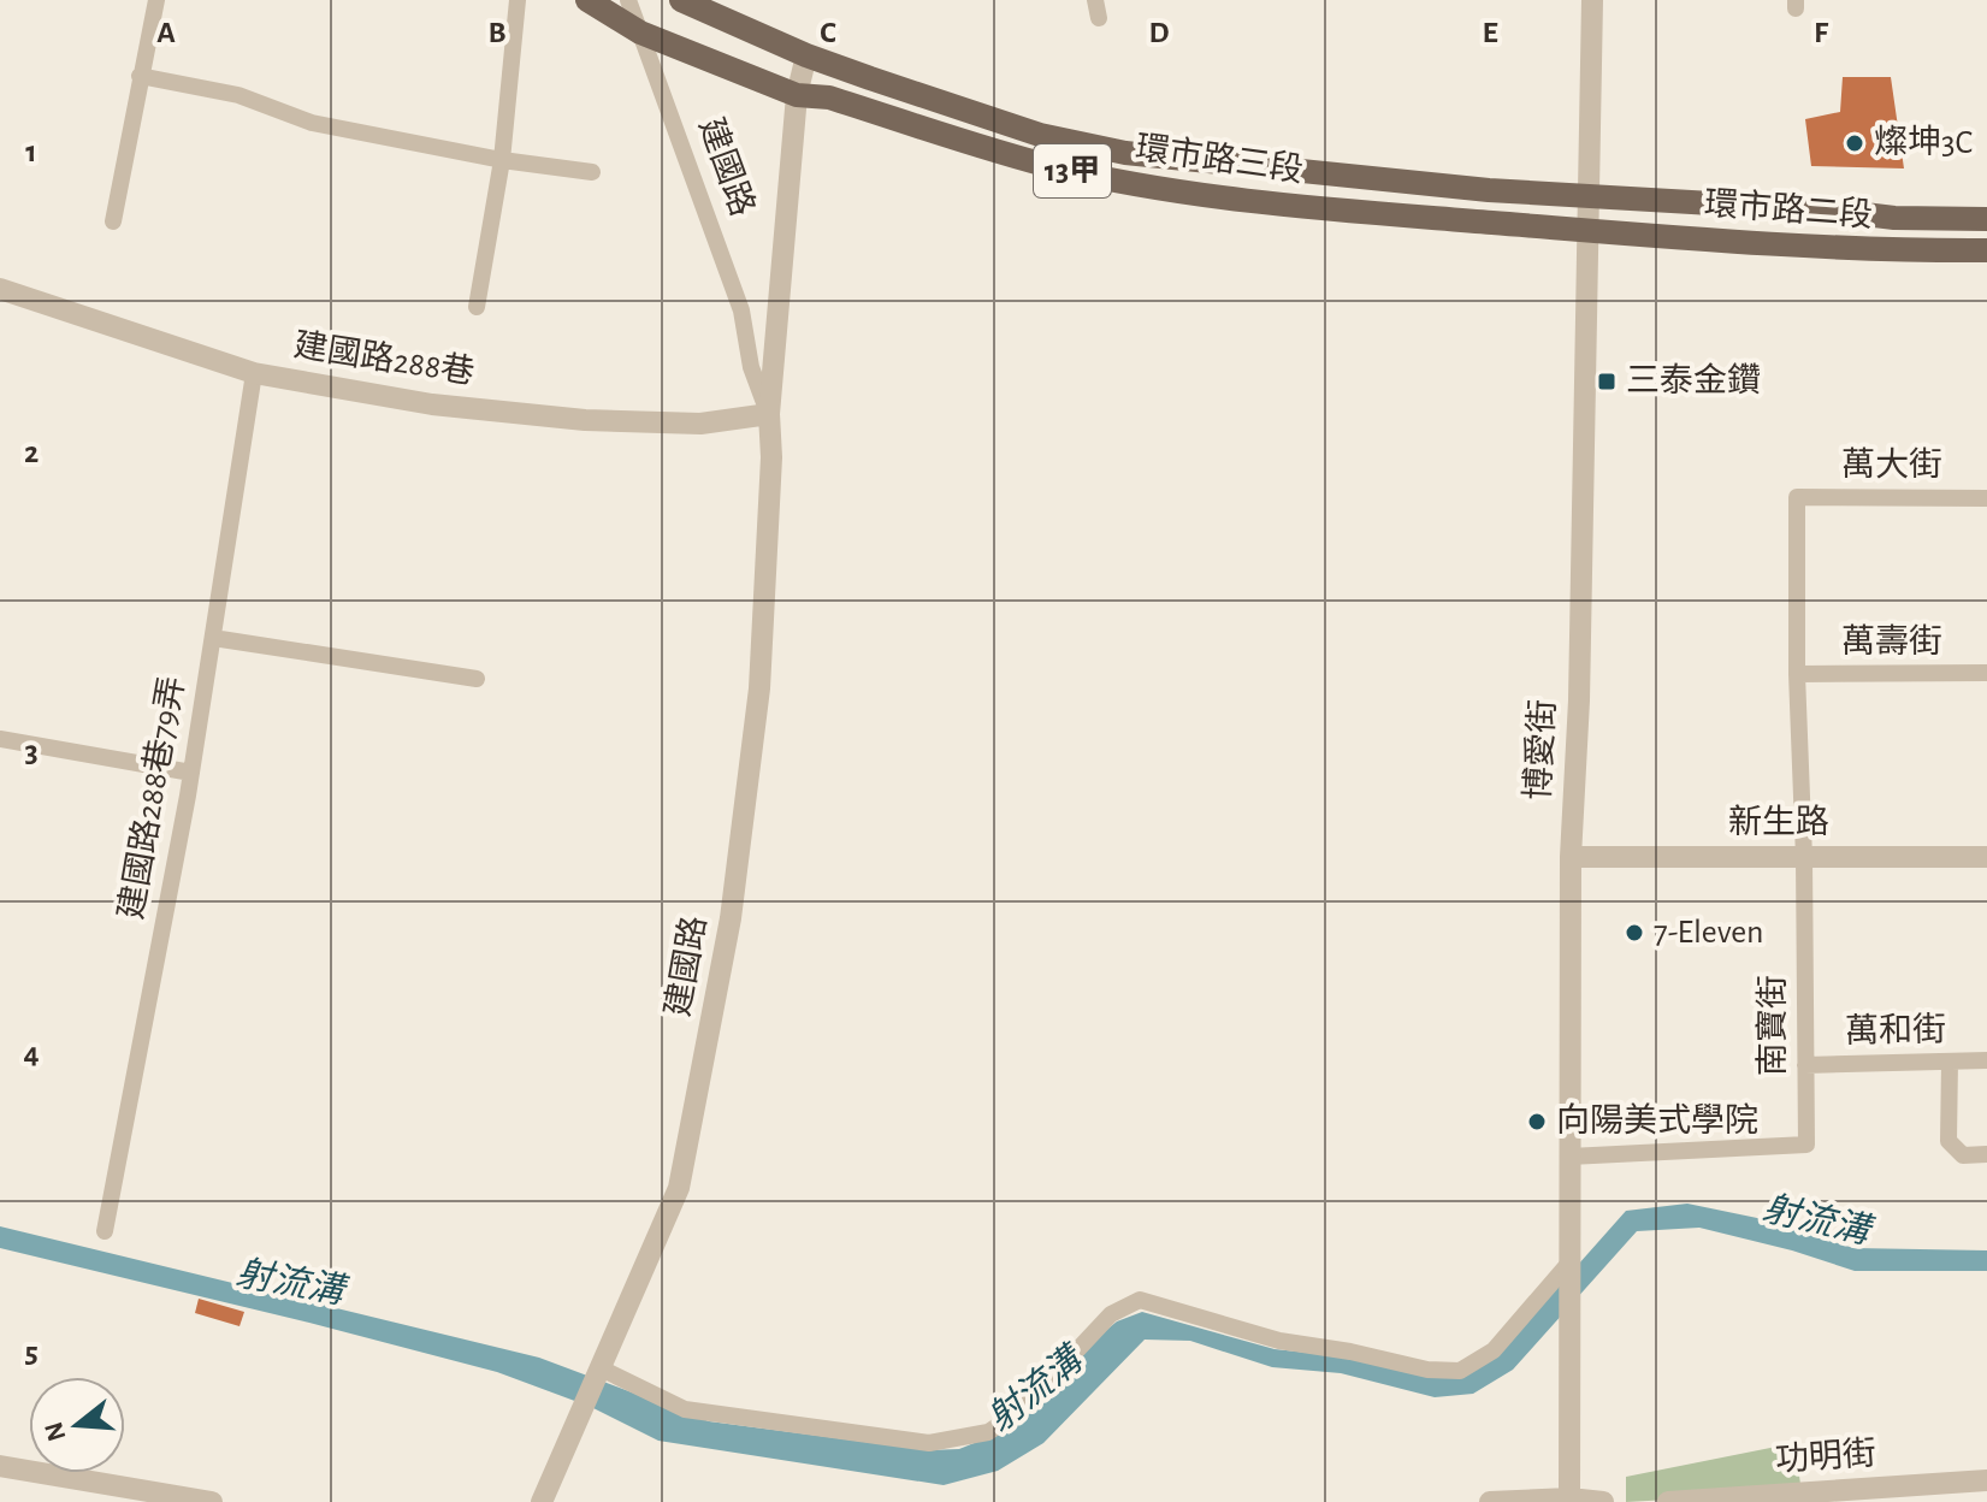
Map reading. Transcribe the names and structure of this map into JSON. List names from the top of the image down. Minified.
{"streets":{"main road":["環市路三段","13甲","環市路二段"],"street":["建國路","建國路288巷","萬大街","萬壽街","博愛街","建國路288巷79弄","新生路","南寶街","萬和街","功明街"]},"crossings":[["環市路三段","建國路"],["環市路三段","環市路二段"],["環市路三段","博愛街"],["建國路","建國路288巷"],["環市路二段","博愛街"],["建國路288巷","建國路288巷79弄"],["萬大街","南寶街"],["萬壽街","南寶街"],["博愛街","新生路"],["博愛街","南寶街"],["新生路","南寶街"],["南寶街","萬和街"]],"water":["射流溝"],"places":{"other":["燦坤3C","7-Eleven","向陽美式學院"],"transit":["三泰金鑽"]},"north":"left","grid":{"columns":["A","B","C","D","E","F"],"rows":["1","2","3","4","5"]}}
